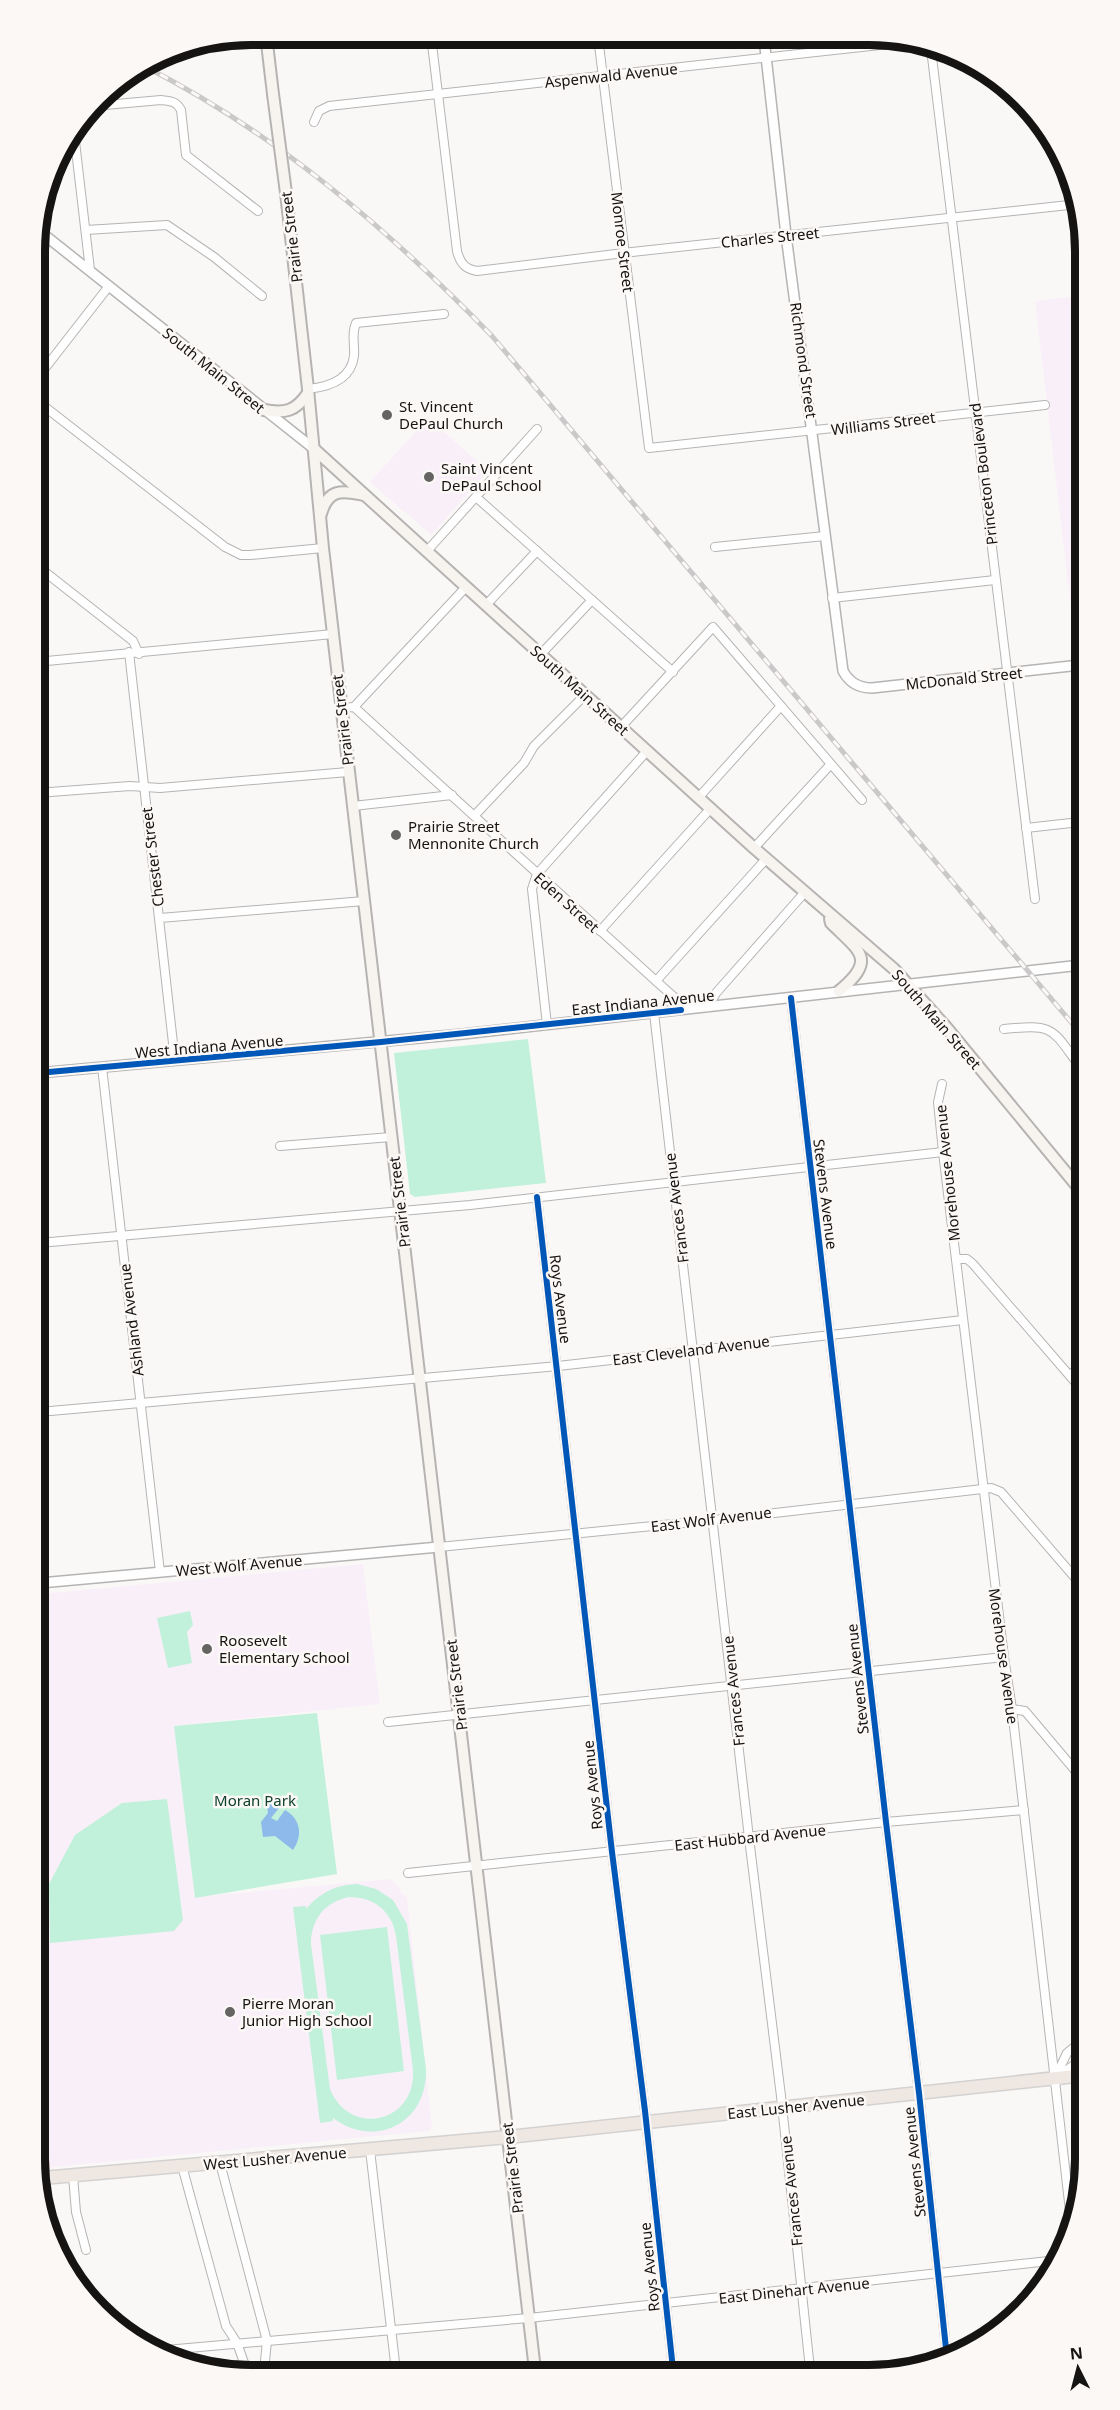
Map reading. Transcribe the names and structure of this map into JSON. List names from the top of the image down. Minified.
{"streets":{"main road":["Prairie Street","South Main Street","East Lusher Avenue","West Lusher Avenue"],"street":["Aspenwald Avenue","Charles Street","Monroe Street","Richmond Street","Williams Street","Princeton Boulevard","McDonald Street","Chester Street","Eden Street","East Indiana Avenue","West Indiana Avenue","Morehouse Avenue","Stevens Avenue","Frances Avenue","Roys Avenue","Ashland Avenue","East Cleveland Avenue","East Wolf Avenue","West Wolf Avenue","East Hubbard Avenue","East Dinehart Avenue"]},"crossings":[["Aspenwald Avenue","Charles Street"],["Aspenwald Avenue","Monroe Street"],["Aspenwald Avenue","Richmond Street"],["Prairie Street","South Main Street"],["Prairie Street","East Indiana Avenue"],["Prairie Street","West Indiana Avenue"],["Prairie Street","East Cleveland Avenue"],["Prairie Street","East Wolf Avenue"],["Prairie Street","West Wolf Avenue"],["Prairie Street","East Hubbard Avenue"],["Prairie Street","East Lusher Avenue"],["Prairie Street","West Lusher Avenue"],["Prairie Street","East Dinehart Avenue"],["Charles Street","Monroe Street"],["Charles Street","Richmond Street"],["Charles Street","Princeton Boulevard"],["Monroe Street","Williams Street"],["Richmond Street","Williams Street"],["Richmond Street","McDonald Street"],["South Main Street","East Indiana Avenue"],["Williams Street","Princeton Boulevard"],["Princeton Boulevard","McDonald Street"],["Chester Street","West Indiana Avenue"],["Eden Street","East Indiana Avenue"],["East Indiana Avenue","West Indiana Avenue"],["East Indiana Avenue","Stevens Avenue"],["East Indiana Avenue","Frances Avenue"],["West Indiana Avenue","Ashland Avenue"],["Morehouse Avenue","East Cleveland Avenue"],["Morehouse Avenue","East Wolf Avenue"],["Morehouse Avenue","East Hubbard Avenue"],["Morehouse Avenue","East Lusher Avenue"],["Stevens Avenue","East Cleveland Avenue"],["Stevens Avenue","East Wolf Avenue"],["Stevens Avenue","East Hubbard Avenue"],["Stevens Avenue","East Lusher Avenue"],["Stevens Avenue","East Dinehart Avenue"],["Frances Avenue","East Cleveland Avenue"],["Frances Avenue","East Wolf Avenue"],["Frances Avenue","East Hubbard Avenue"],["Frances Avenue","East Lusher Avenue"],["Frances Avenue","East Dinehart Avenue"],["Roys Avenue","East Cleveland Avenue"],["Roys Avenue","East Wolf Avenue"],["Roys Avenue","East Hubbard Avenue"],["Roys Avenue","East Lusher Avenue"],["Roys Avenue","East Dinehart Avenue"],["Ashland Avenue","East Cleveland Avenue"],["Ashland Avenue","West Wolf Avenue"],["East Wolf Avenue","West Wolf Avenue"],["East Lusher Avenue","West Lusher Avenue"]],"parks":["Moran Park"],"places":["St. Vincent DePaul Church","Saint Vincent DePaul School","Prairie Street Mennonite Church","Roosevelt Elementary School","Pierre Moran Junior High School"],"north":"top"}
